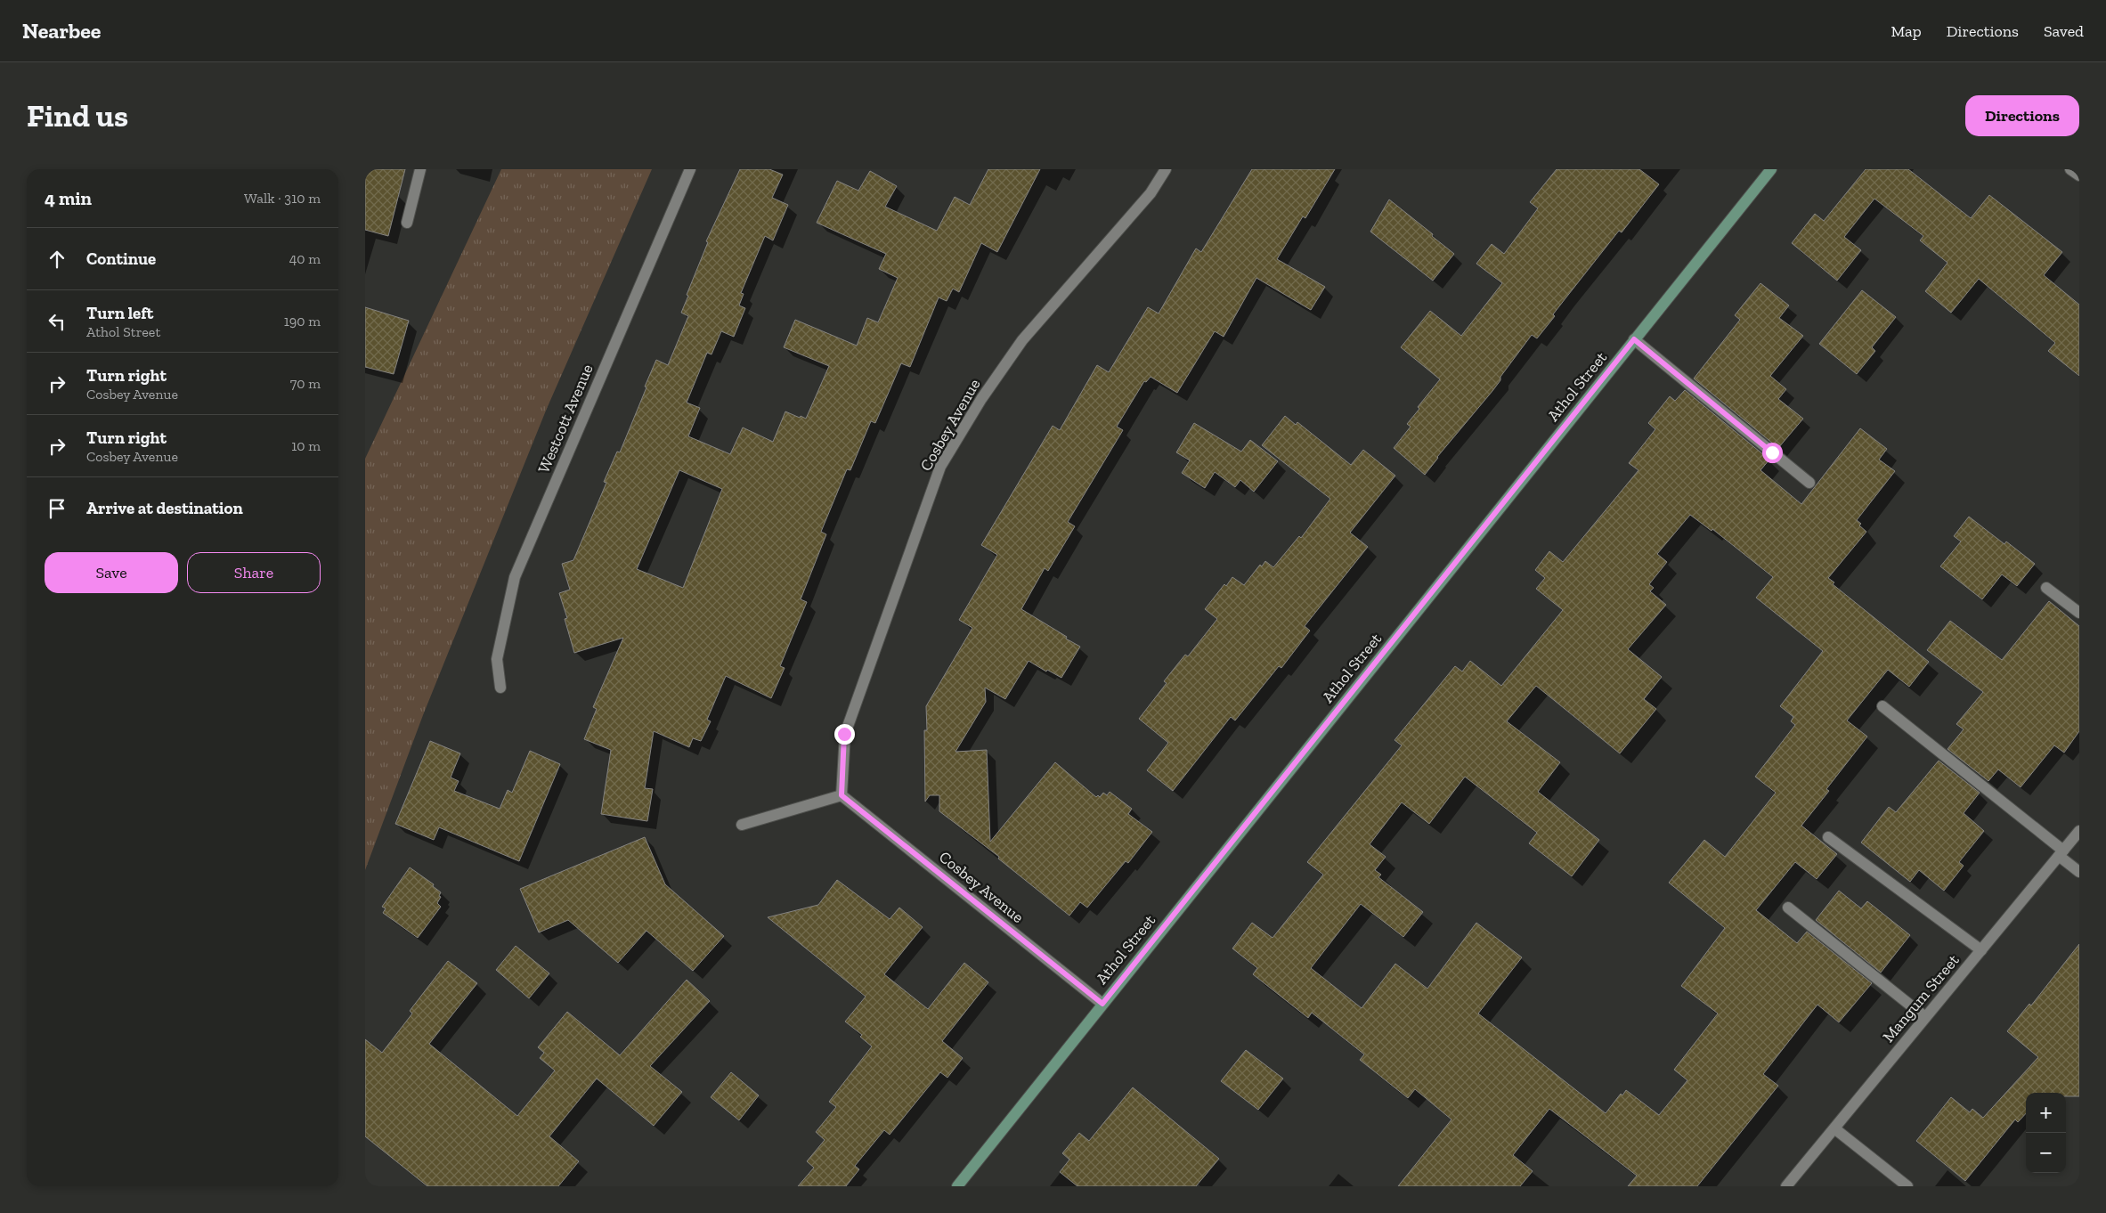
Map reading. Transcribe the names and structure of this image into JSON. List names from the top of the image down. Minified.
{"streets":{"street":["Athol Street","Westcott Avenue","Cosbey Avenue","Mangum Street"]},"crossings":[["Athol Street","Cosbey Avenue"]],"page":{"header":"Nearbee","nav":["Map","Directions","Saved"],"buttons":["Directions",["Save","Share"]],"title":"Find us","heading":["4 min","Walk · 310 m"],"list":[["Continue","40 m"],["Turn left","Athol Street","190 m"],["Turn right","Cosbey Avenue","70 m"],["Turn right","Cosbey Avenue","10 m"],"Arrive at destination"],"map_buttons":["+","−"]}}
